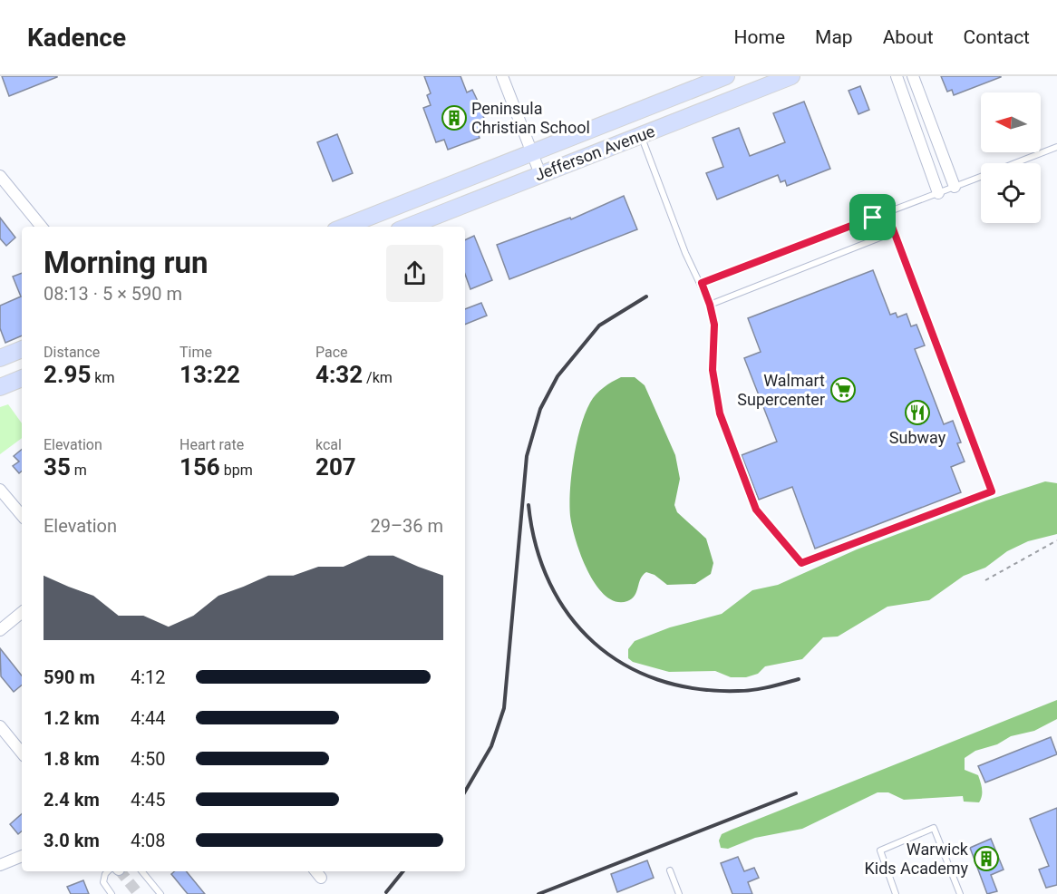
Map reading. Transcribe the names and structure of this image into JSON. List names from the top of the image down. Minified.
{"streets":{"main road":["Jefferson Avenue"]},"places":{"building":["Peninsula Christian School","Warwick Kids Academy"],"supermarket":["Walmart Supercenter"],"restaurant":["Subway"]},"north":"left","page":{"header":"Kadence","nav":["Home","Map","About","Contact"],"heading":["Morning run","08:13 · 5 × 590 m"],"stats":[["Distance","2.95 km"],["Time","13:22"],["Pace","4:32 /km"],["Elevation","35 m"],["Heart rate","156 bpm"],["kcal","207"]],"chart":["Elevation","29–36 m"],"list":[{"name":"590 m","note":"4:12"},{"name":"1.2 km","note":"4:44"},{"name":"1.8 km","note":"4:50"},{"name":"2.4 km","note":"4:45"},{"name":"3.0 km","note":"4:08"}]}}
